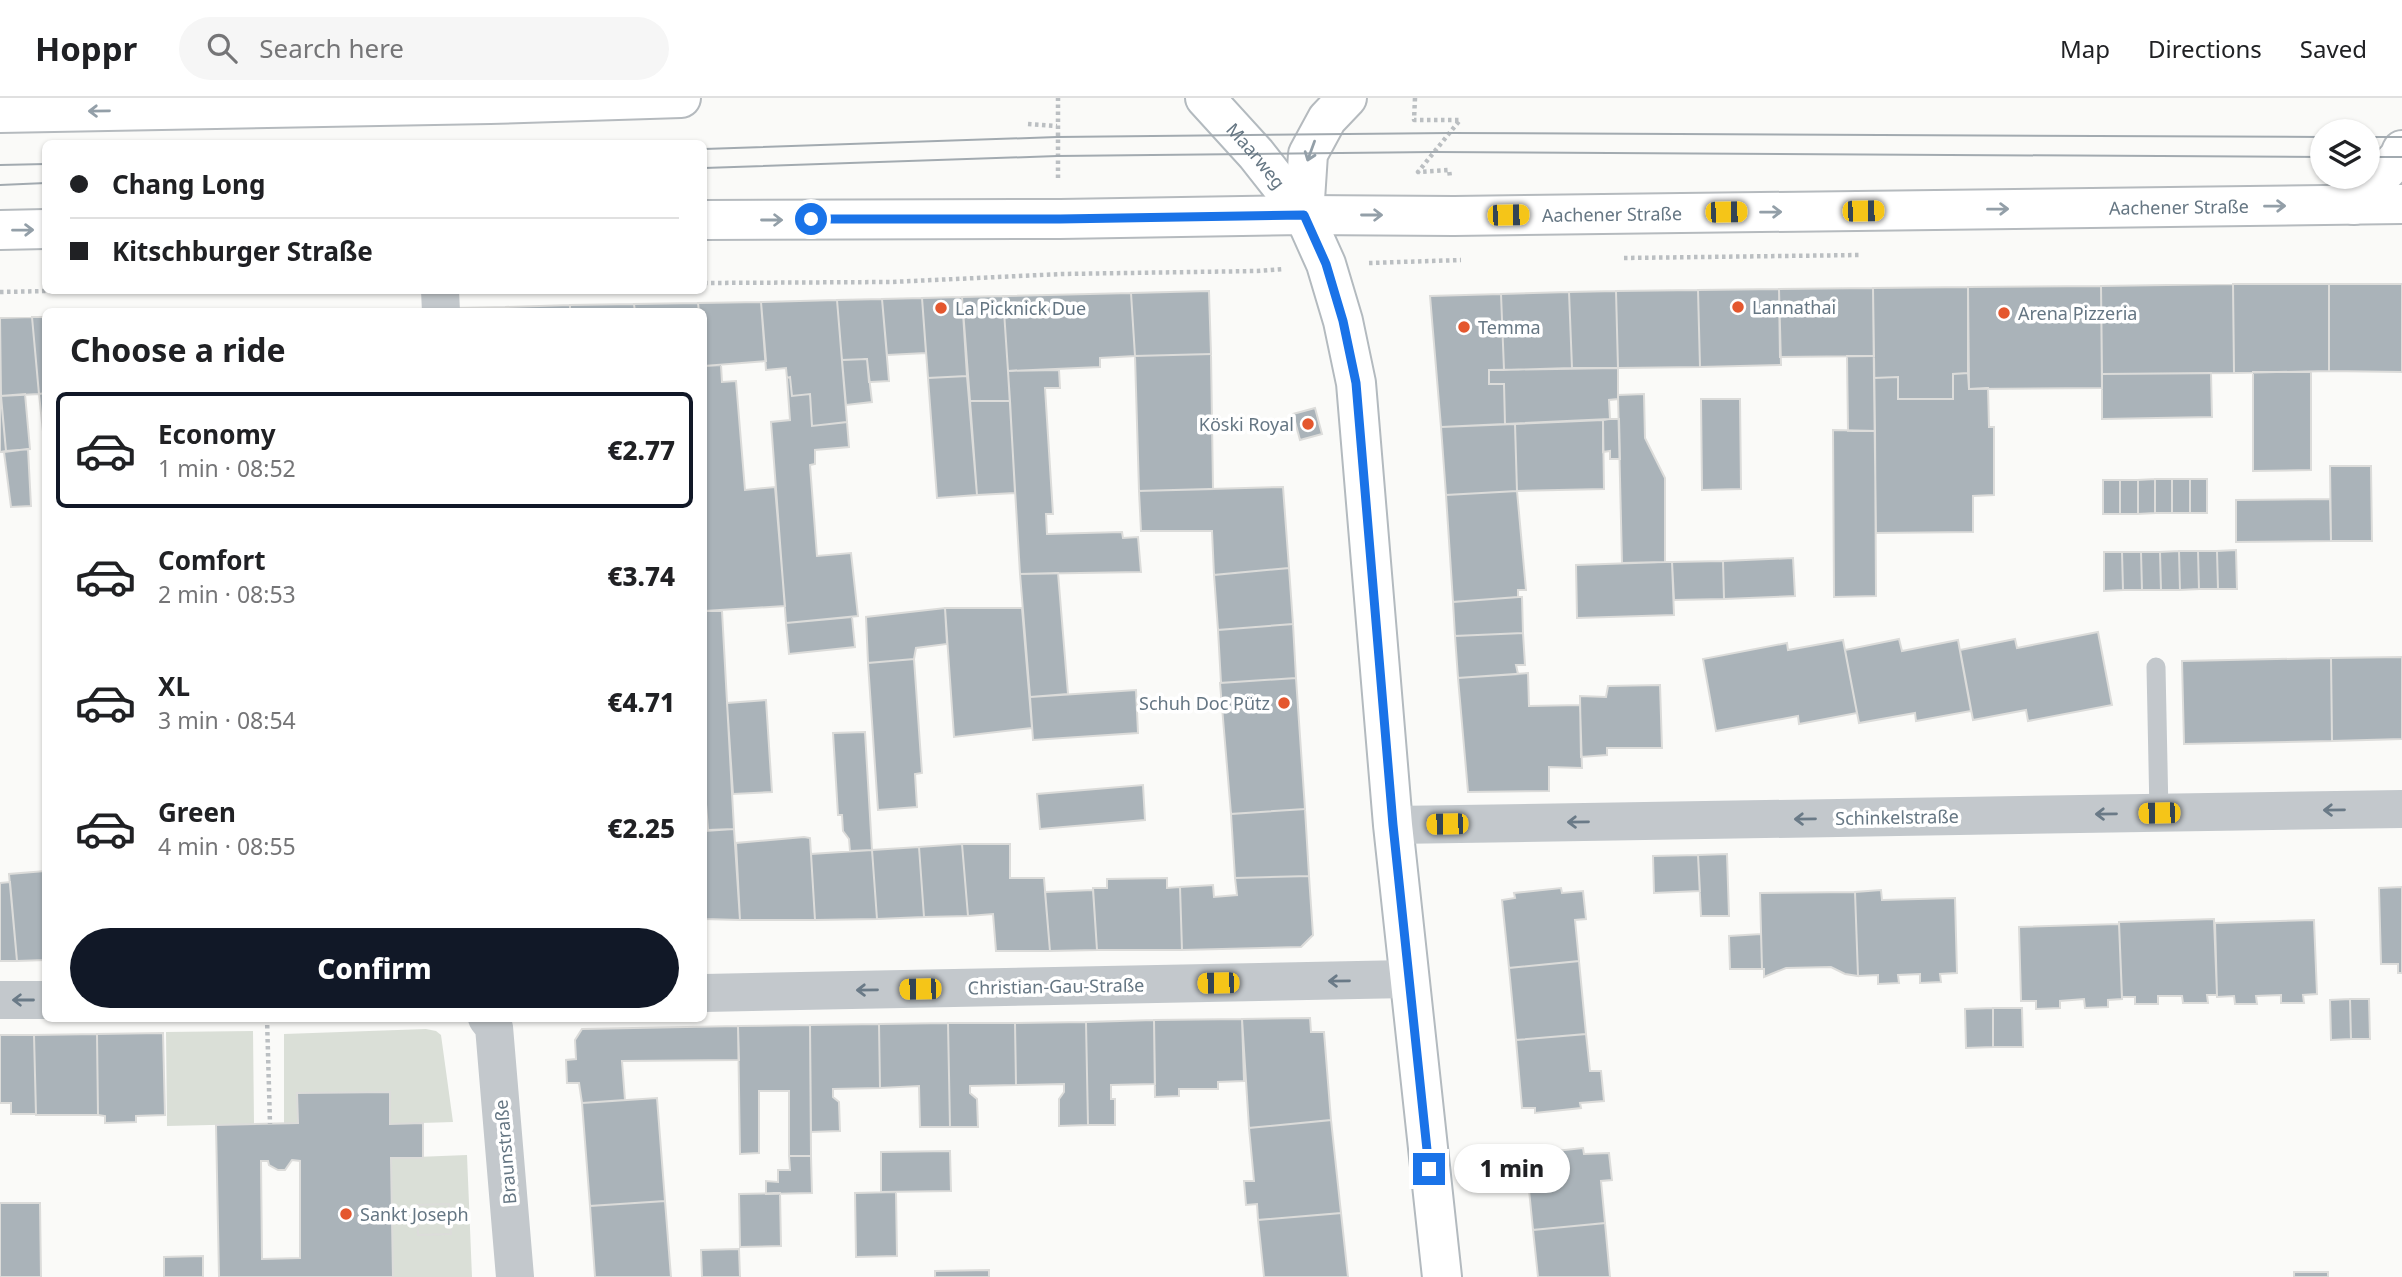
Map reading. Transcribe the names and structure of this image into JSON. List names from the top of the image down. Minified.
{"streets":{"main road":["Maarweg","Aachener Straße"],"street":["Schinkelstraße","Christian-Gau-Straße","Braunstraße"]},"crossings":[["Maarweg","Aachener Straße"]],"one_way":["Aachener Straße","Schinkelstraße","Christian-Gau-Straße"],"places":["Lannathai","La Picknick Due","Arena Pizzeria","Temma","Köski Royal","Schuh Doc Pütz","Sankt Joseph"],"page":{"header":"Hoppr","search":"Search here","nav":["Map","Directions","Saved"],"banner":["Chang Long","Kitschburger Straße"],"heading":"Choose a ride","list":[{"name":"Economy","note":"1 min · 08:52","value":"€2.77"},{"name":"Comfort","note":"2 min · 08:53","value":"€3.74"},{"name":"XL","note":"3 min · 08:54","value":"€4.71"},{"name":"Green","note":"4 min · 08:55","value":"€2.25"}],"buttons":"Confirm","bubble":"1 min"}}
